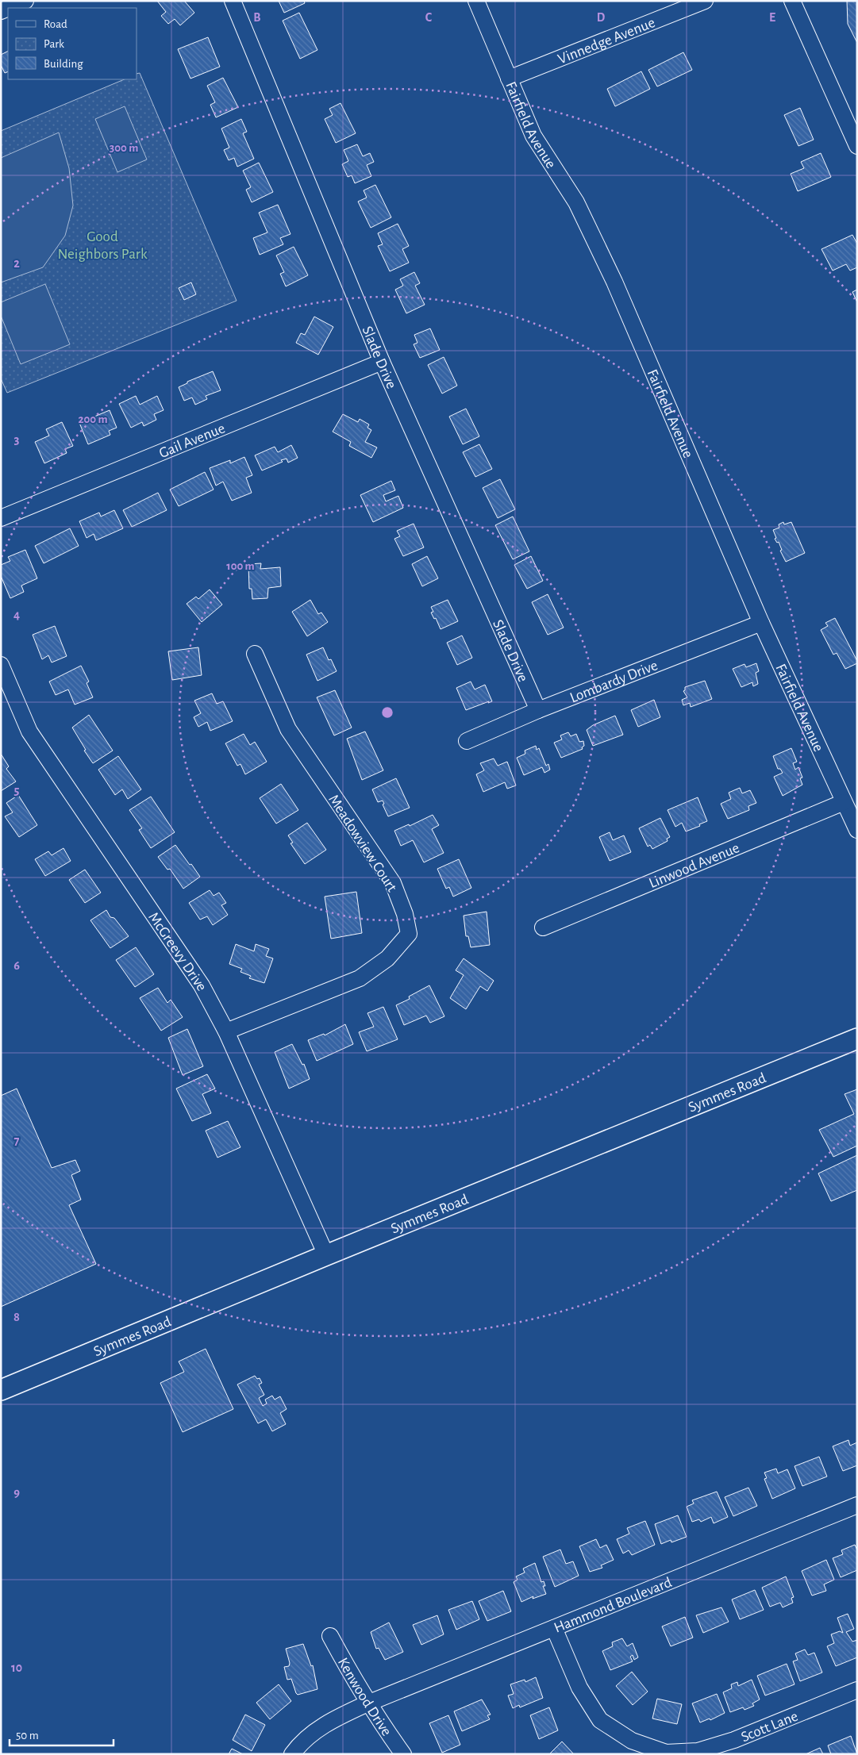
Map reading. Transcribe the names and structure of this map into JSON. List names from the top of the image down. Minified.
{"streets":{"main road":["Symmes Road"],"street":["Vinnedge Avenue","Fairfield Avenue","Slade Drive","Gail Avenue","Lombardy Drive","Meadowview Court","Linwood Avenue","McGreevy Drive","Hammond Boulevard","Kenwood Drive","Scott Lane"]},"crossings":[["Vinnedge Avenue","Fairfield Avenue"],["Fairfield Avenue","Lombardy Drive"],["Fairfield Avenue","Linwood Avenue"],["Slade Drive","Gail Avenue"],["Slade Drive","Lombardy Drive"],["Meadowview Court","McGreevy Drive"],["McGreevy Drive","Symmes Road"],["Hammond Boulevard","Kenwood Drive"],["Hammond Boulevard","Scott Lane"]],"parks":["Good Neighbors Park"],"legend":["Road","Park","Building"],"scale_bar":"50 m","grid":{"columns":["B","C","D","E"],"rows":["2","3","4","5","6","7","8","9","10"]},"rings":["300 m","200 m","100 m"]}
